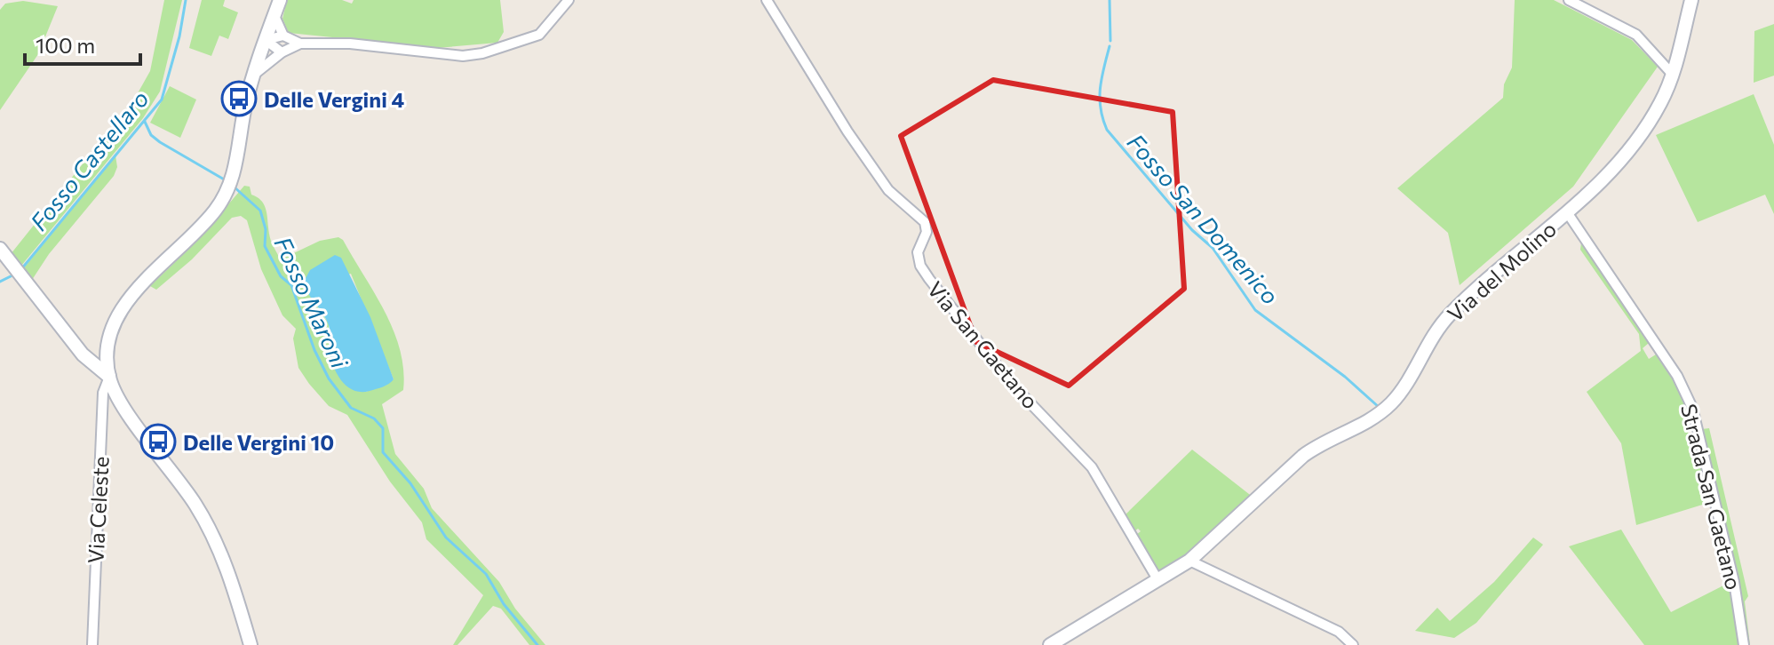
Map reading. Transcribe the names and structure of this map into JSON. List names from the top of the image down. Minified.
{"streets":{"street":["Via del Molino","Via San Gaetano","Strada San Gaetano","Via Celeste"]},"crossings":[["Via del Molino","Via San Gaetano"],["Via del Molino","Strada San Gaetano"]],"water":["Fosso Castellaro","Fosso San Domenico","Fosso Maroni"],"places":{"bus stop":["Delle Vergini 4","Delle Vergini 10"]},"scale_bar":"100 m"}
